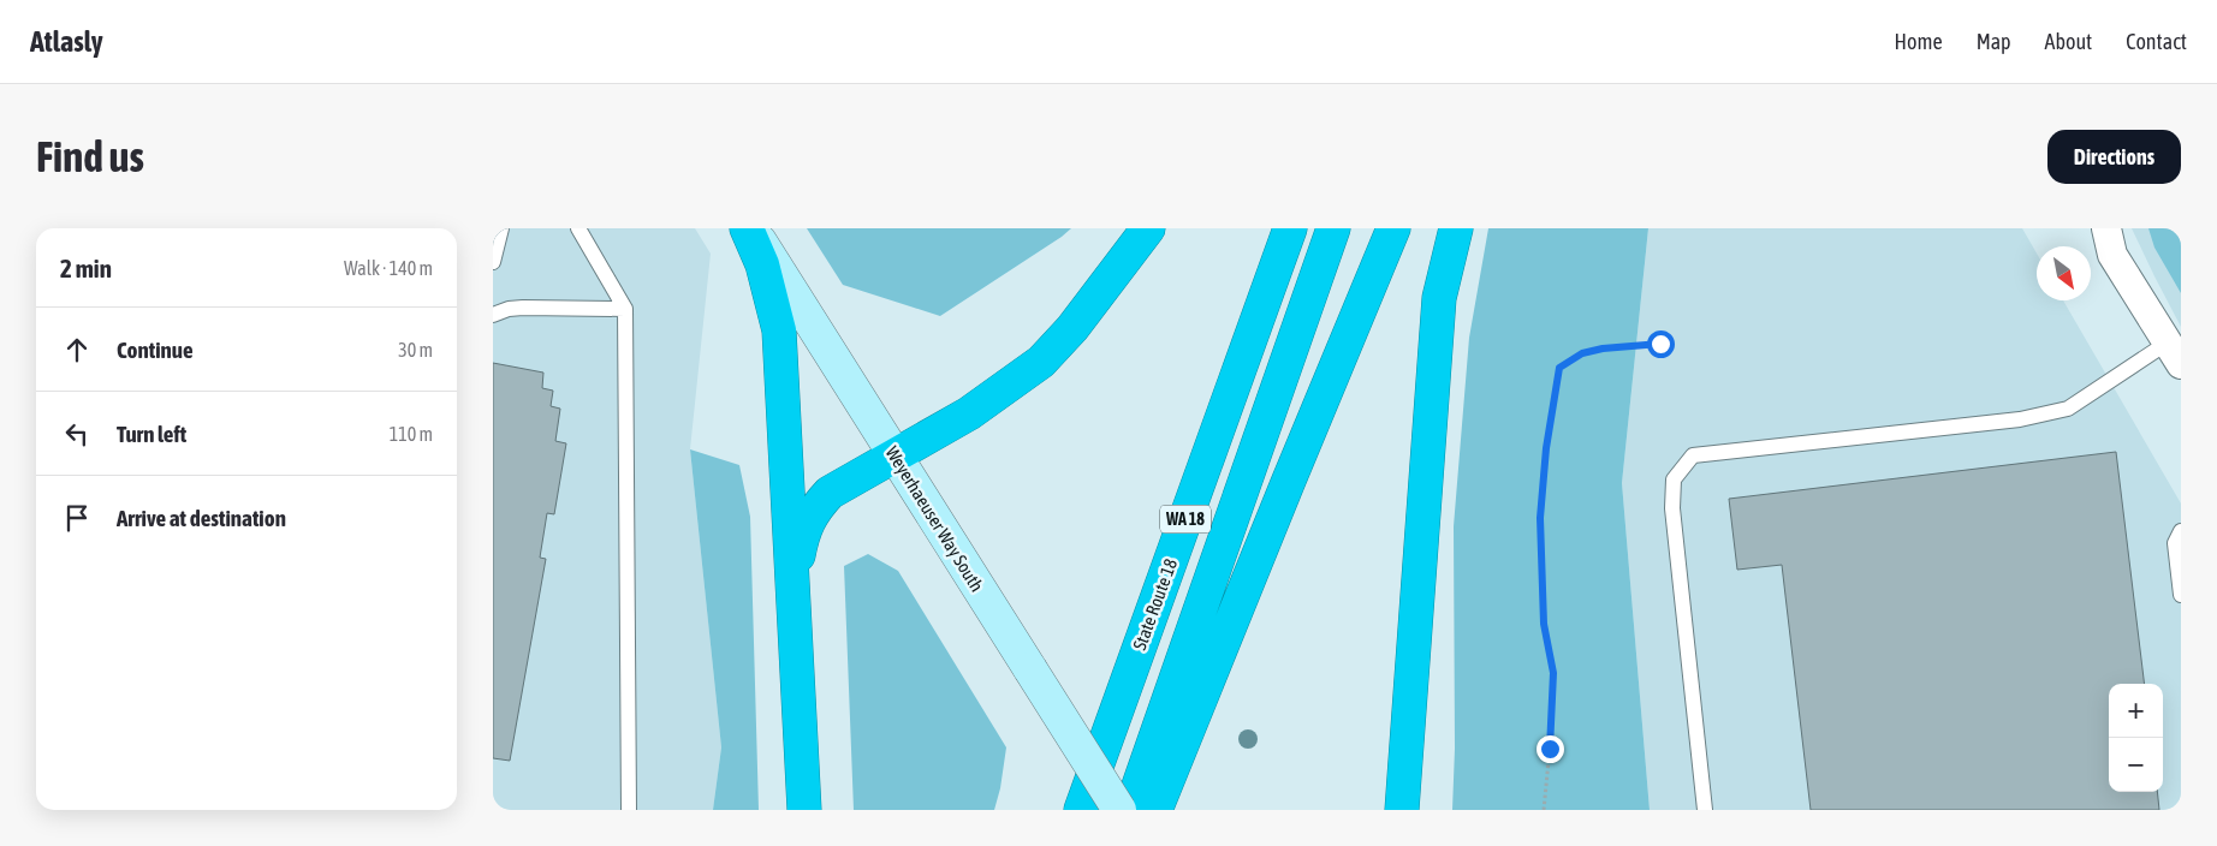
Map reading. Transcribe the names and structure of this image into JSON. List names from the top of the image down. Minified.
{"streets":{"highway":["WA 18","State Route 18"],"street":["Weyerhaeuser Way South"]},"north":"bottom right","page":{"header":"Atlasly","nav":["Home","Map","About","Contact"],"buttons":"Directions","title":"Find us","heading":["2 min","Walk · 140 m"],"list":[["Continue","30 m"],["Turn left","110 m"],"Arrive at destination"],"map_buttons":["+","−"]}}
